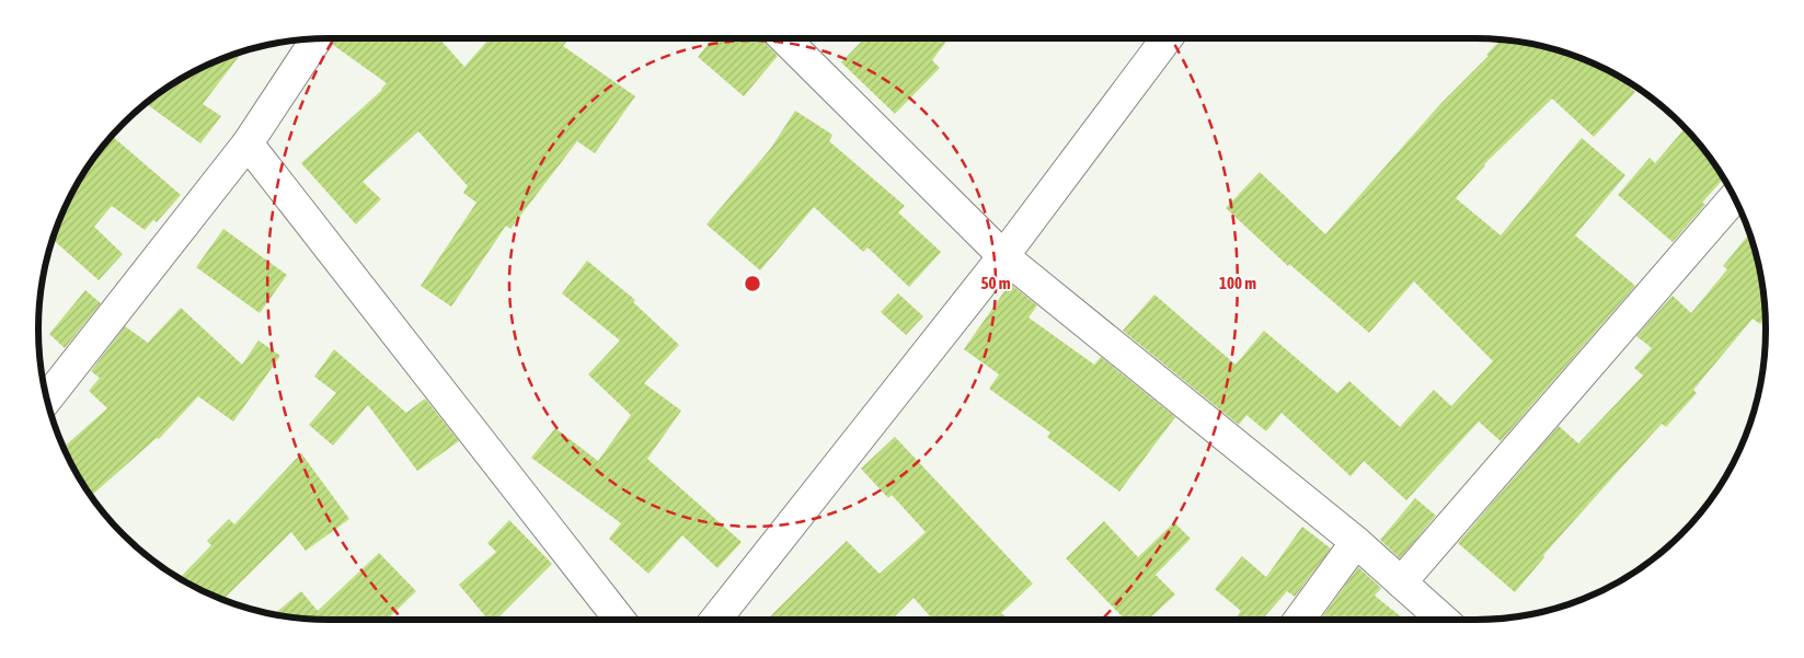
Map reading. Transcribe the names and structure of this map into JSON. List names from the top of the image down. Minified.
{"rings":["50 m","100 m"]}
